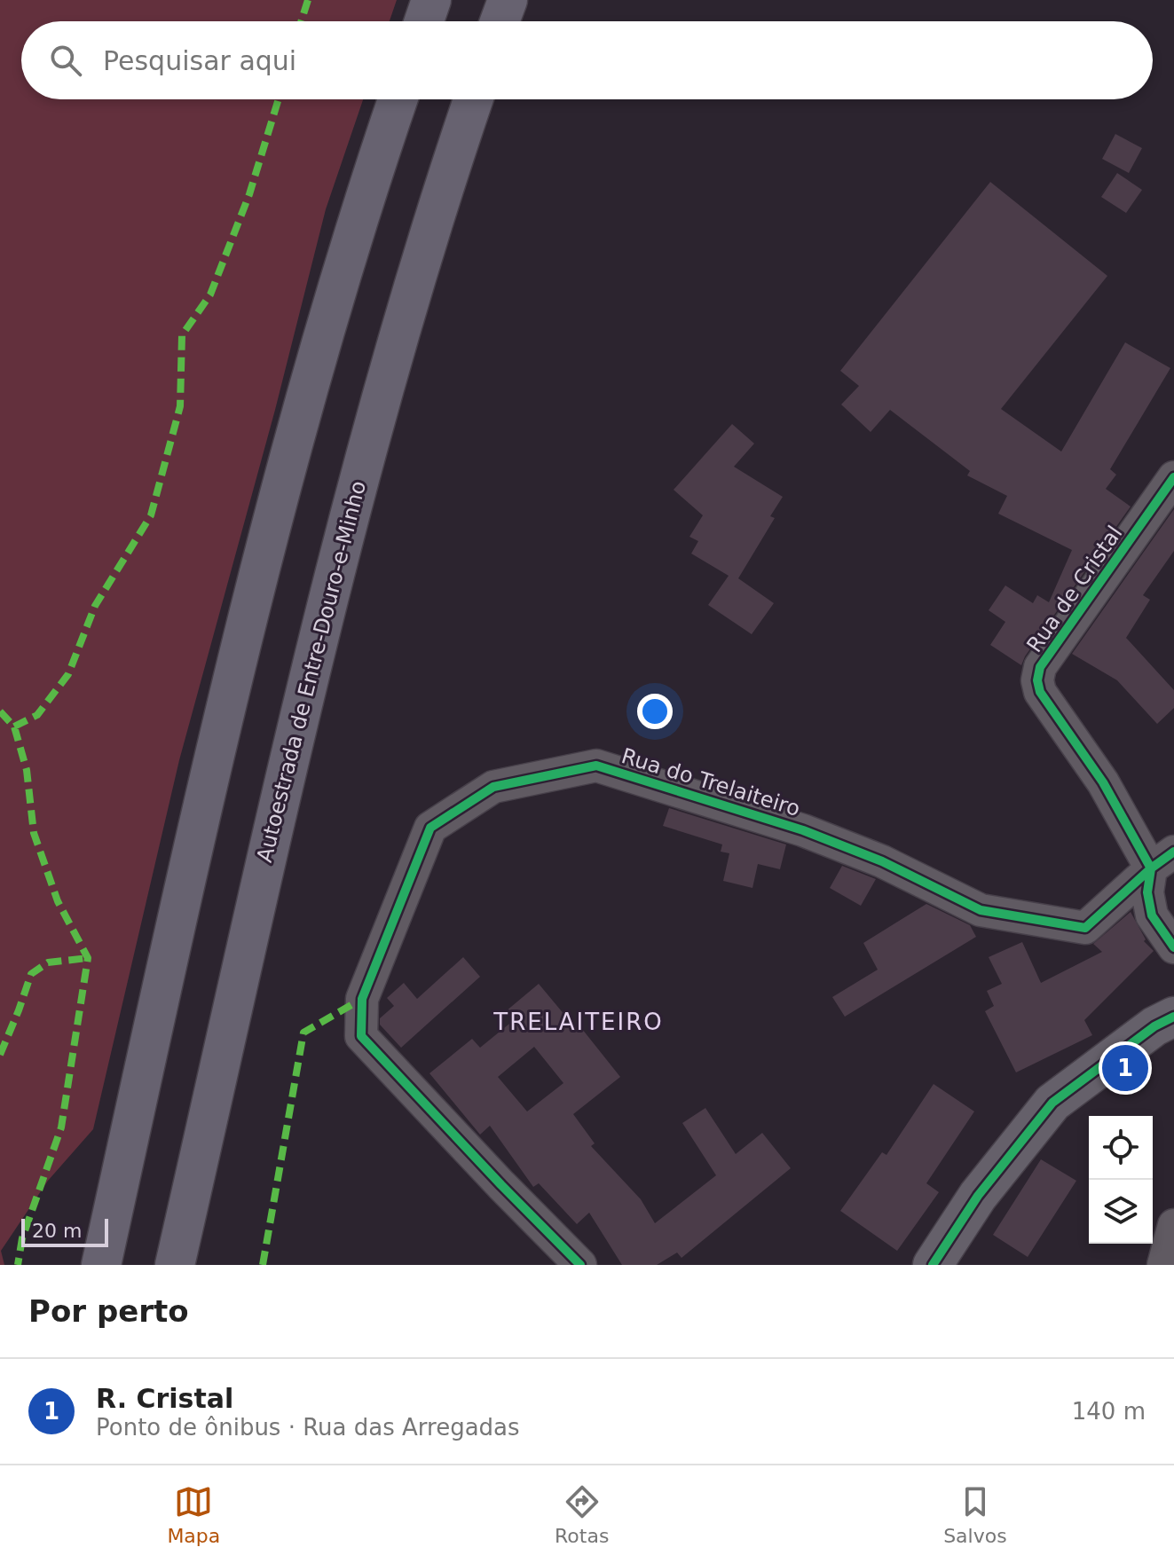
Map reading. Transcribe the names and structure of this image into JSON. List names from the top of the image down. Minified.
{"streets":{"highway":["Autoestrada de Entre-Douro-e-Minho"],"street":["Rua de Cristal","Rua do Trelaiteiro"]},"crossings":[["Rua de Cristal","Rua do Trelaiteiro"]],"districts":["TRELAITEIRO"],"scale_bar":"20 m","page":{"search":"Pesquisar aqui","pins":"1","scale":"20 m","heading":"Por perto","list":[{"mark":"1","name":"R. Cristal","note":"Ponto de ônibus · Rua das Arregadas","value":"140 m"}],"nav":["Mapa","Rotas","Salvos"]}}
